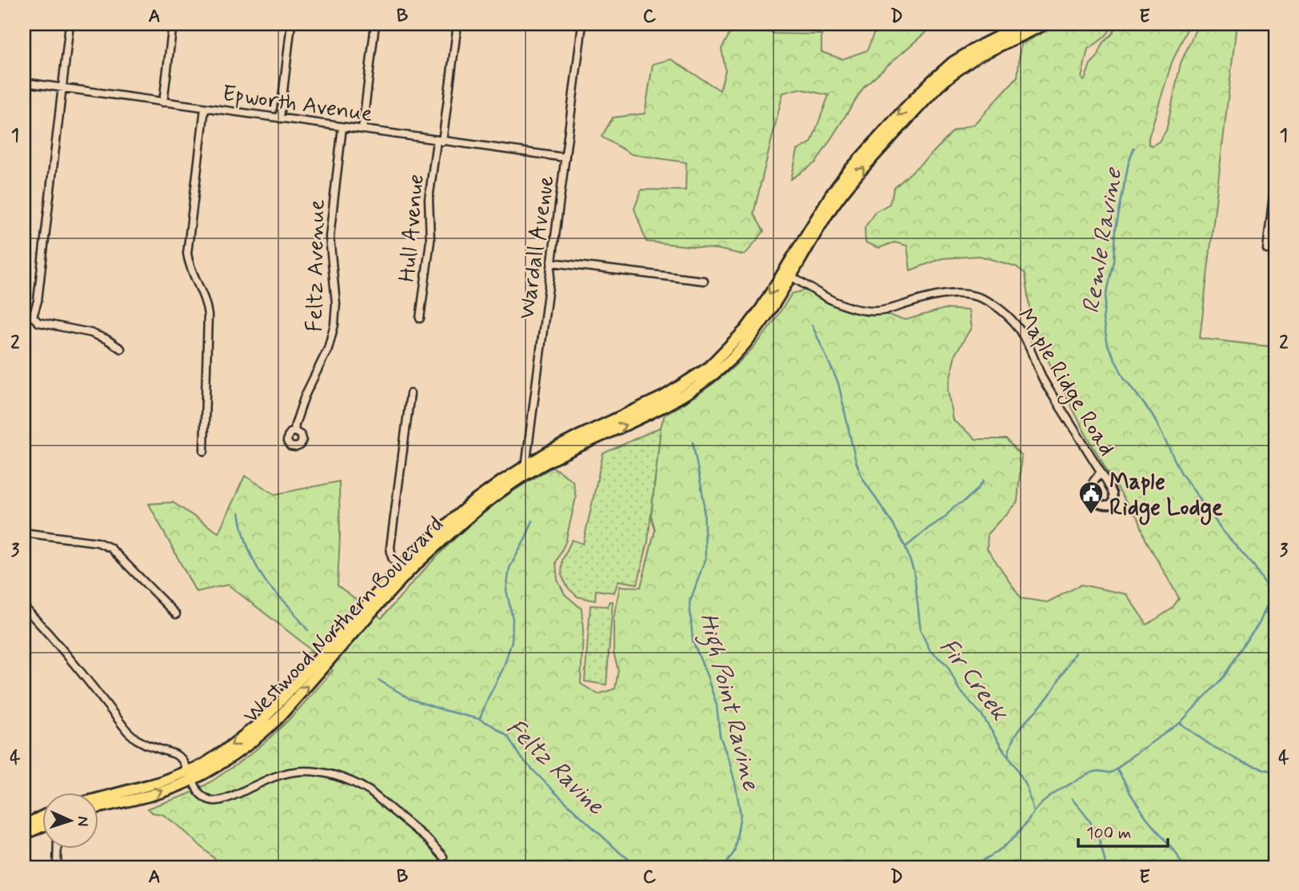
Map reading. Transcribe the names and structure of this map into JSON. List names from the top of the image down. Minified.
{"streets":{"main road":["Westwood Northern Boulevard"],"street":["Epworth Avenue","Hull Avenue","Wardall Avenue","Feltz Avenue","Maple Ridge Road"]},"crossings":[["Epworth Avenue","Hull Avenue"],["Epworth Avenue","Wardall Avenue"],["Epworth Avenue","Feltz Avenue"],["Wardall Avenue","Westwood Northern Boulevard"],["Maple Ridge Road","Westwood Northern Boulevard"]],"water":["Remle Ravine","Fir Creek","High Point Ravine","Feltz Ravine"],"places":{"public building":["Maple Ridge Lodge"]},"scale_bar":"100 m","north":"right","grid":{"columns":["A","B","C","D","E"],"rows":["1","2","3","4"]}}
